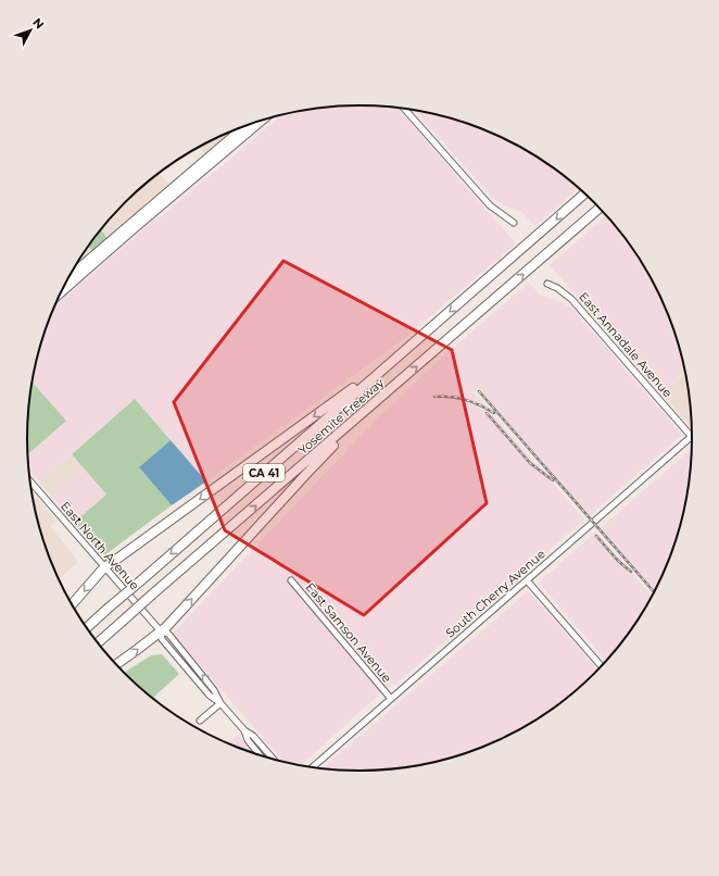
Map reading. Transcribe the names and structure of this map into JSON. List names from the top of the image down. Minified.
{"streets":{"highway":["Yosemite Freeway","CA 41"],"street":["East Annadale Avenue","East North Avenue","South Cherry Avenue","East Samson Avenue"]},"crossings":[["East Annadale Avenue","South Cherry Avenue"],["South Cherry Avenue","East Samson Avenue"]],"north":"top right"}
